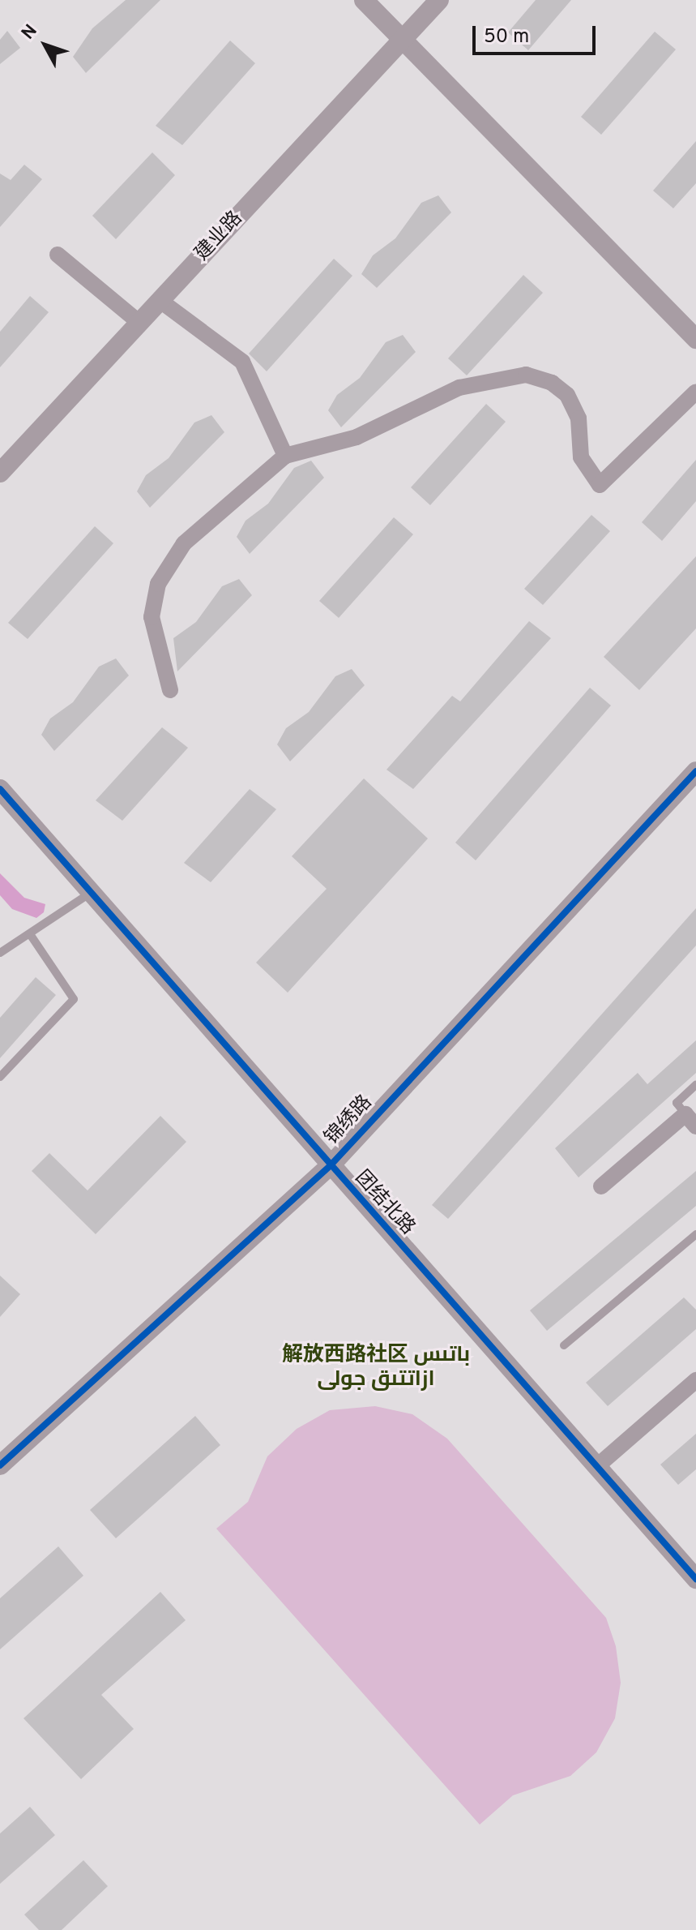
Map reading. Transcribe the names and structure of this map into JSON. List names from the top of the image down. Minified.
{"streets":{"street":["建业路","锦绣路","团结北路"]},"crossings":[["锦绣路","团结北路"]],"districts":["解放西路社区 باتىس ازاتتىق جولى"],"scale_bar":"50 m","north":"top left"}
